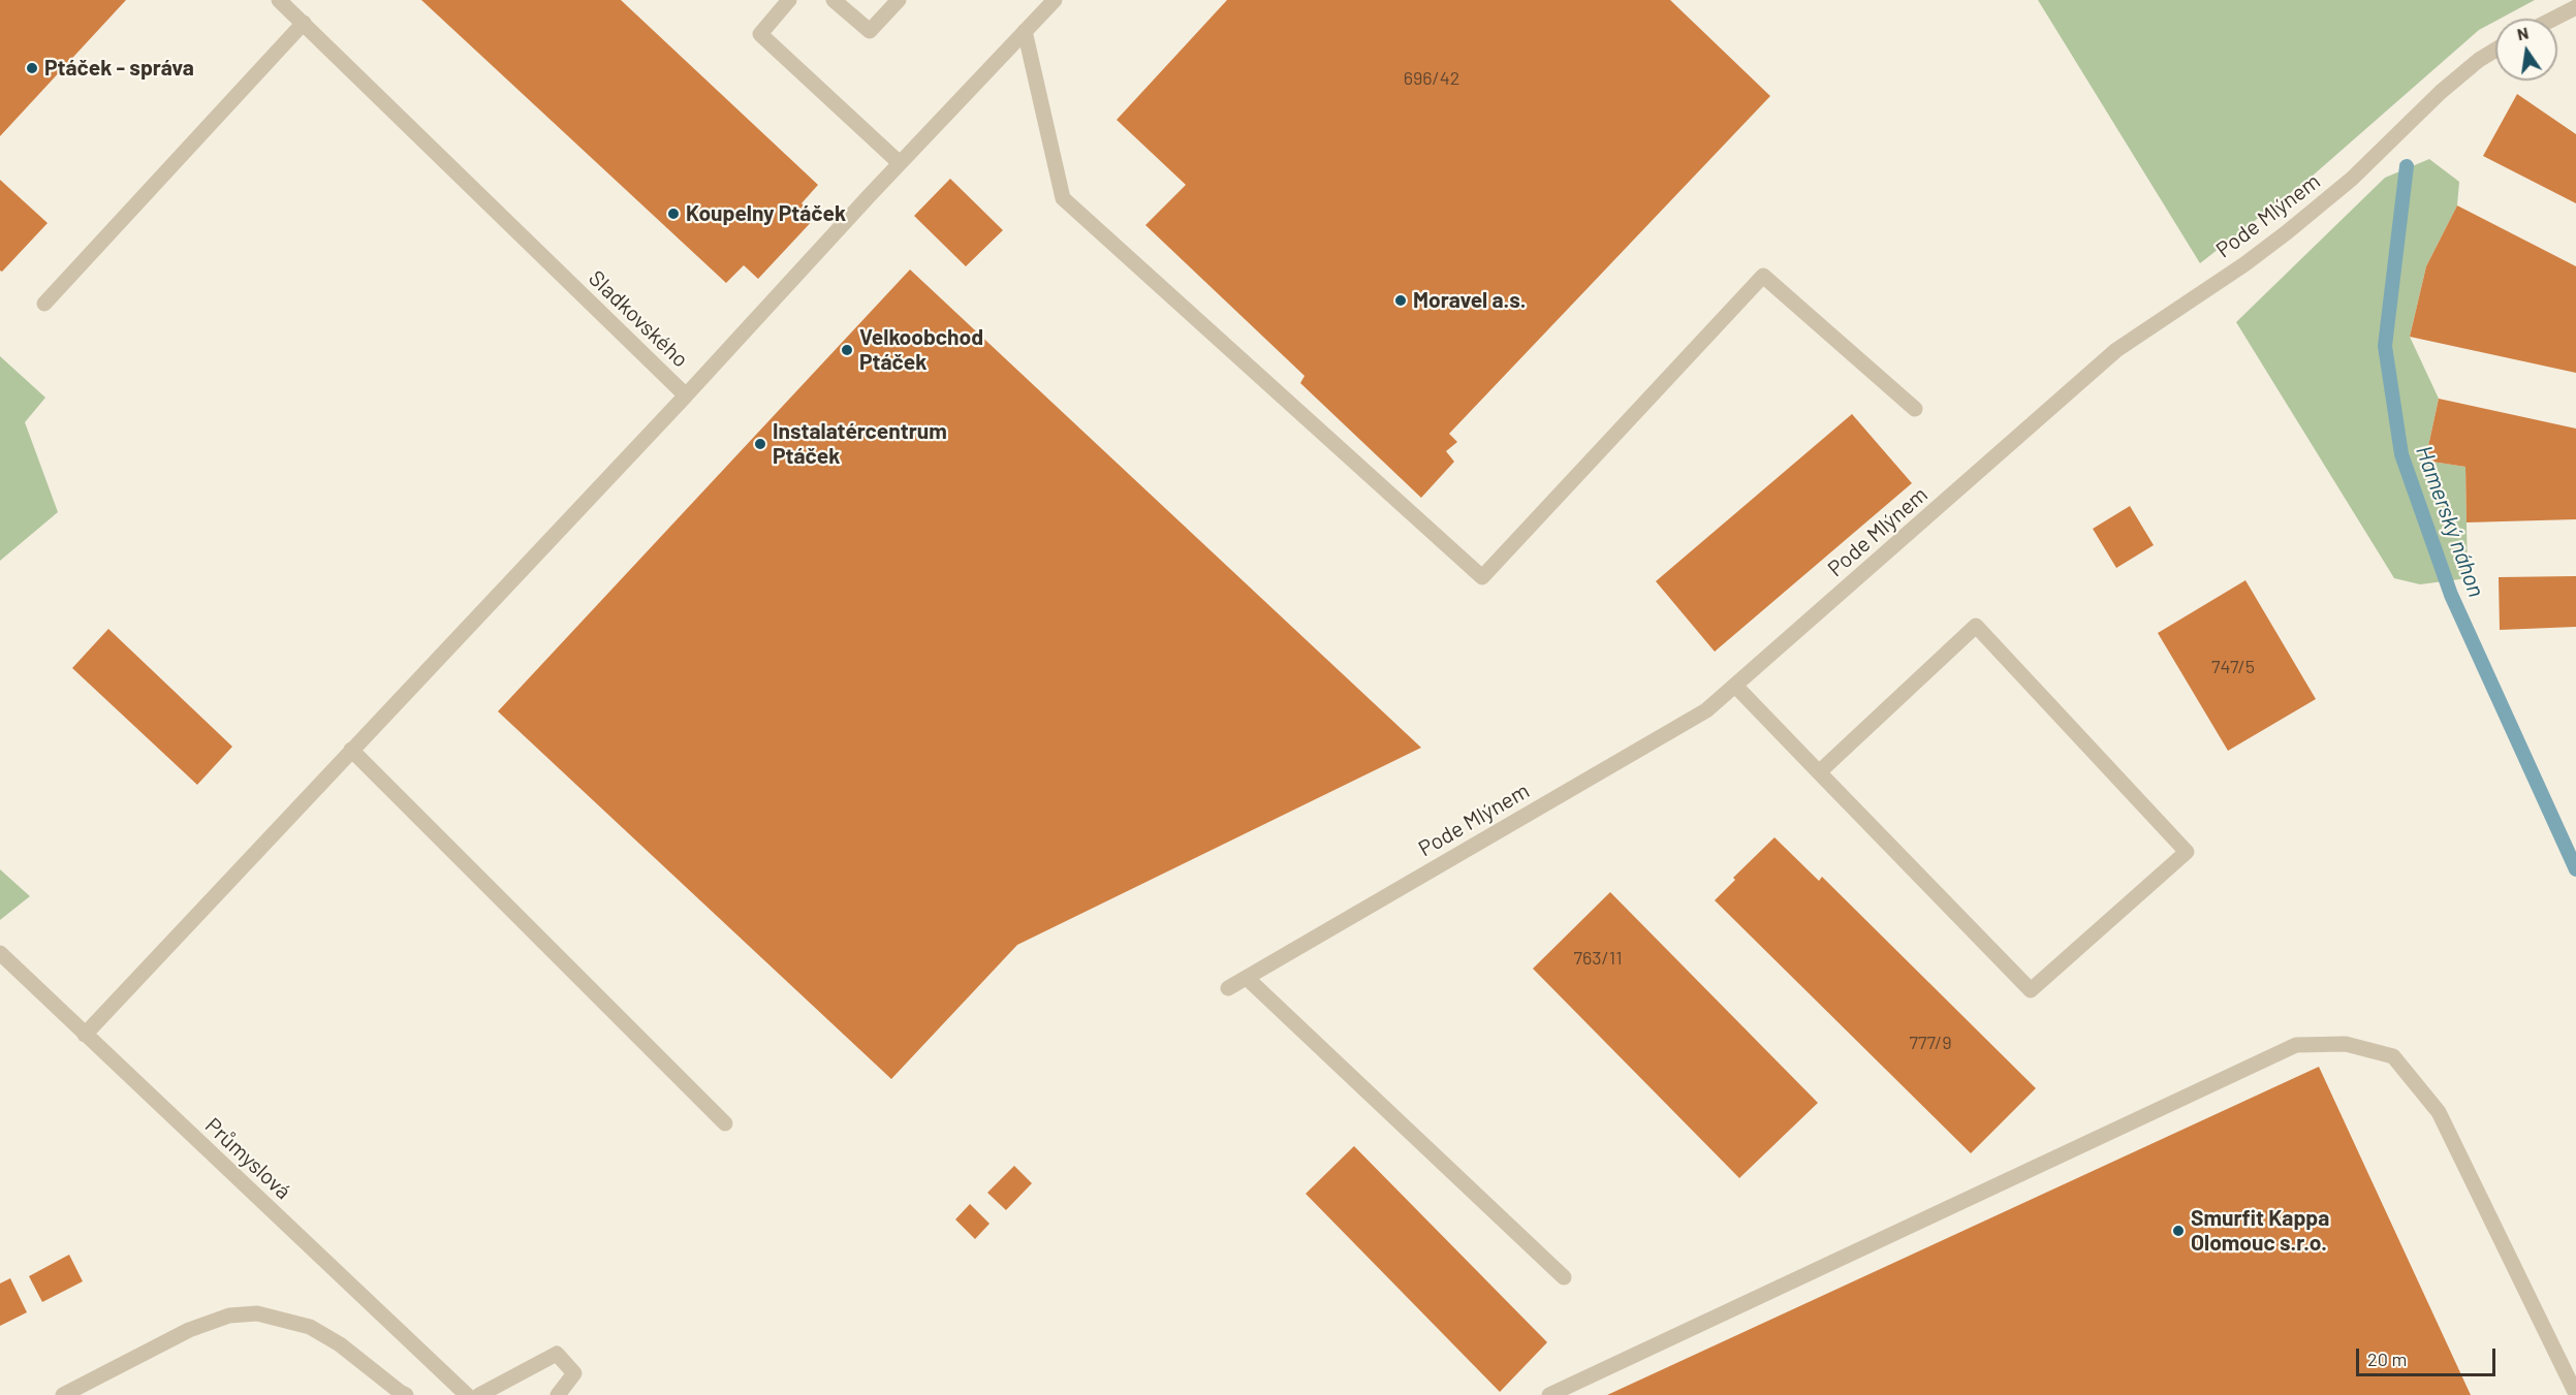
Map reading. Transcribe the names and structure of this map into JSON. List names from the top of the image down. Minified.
{"streets":{"street":["Pode Mlýnem","Sladkovského","Průmyslová"]},"water":["Hamerský náhon"],"places":["Ptáček - správa","Koupelny Ptáček","Moravel a.s.","Velkoobchod Ptáček","Instalatércentrum Ptáček","Smurfit Kappa Olomouc s.r.o."],"house_numbers":["696/42","747/5","763/11","777/9"],"scale_bar":"20 m","north":"top"}
